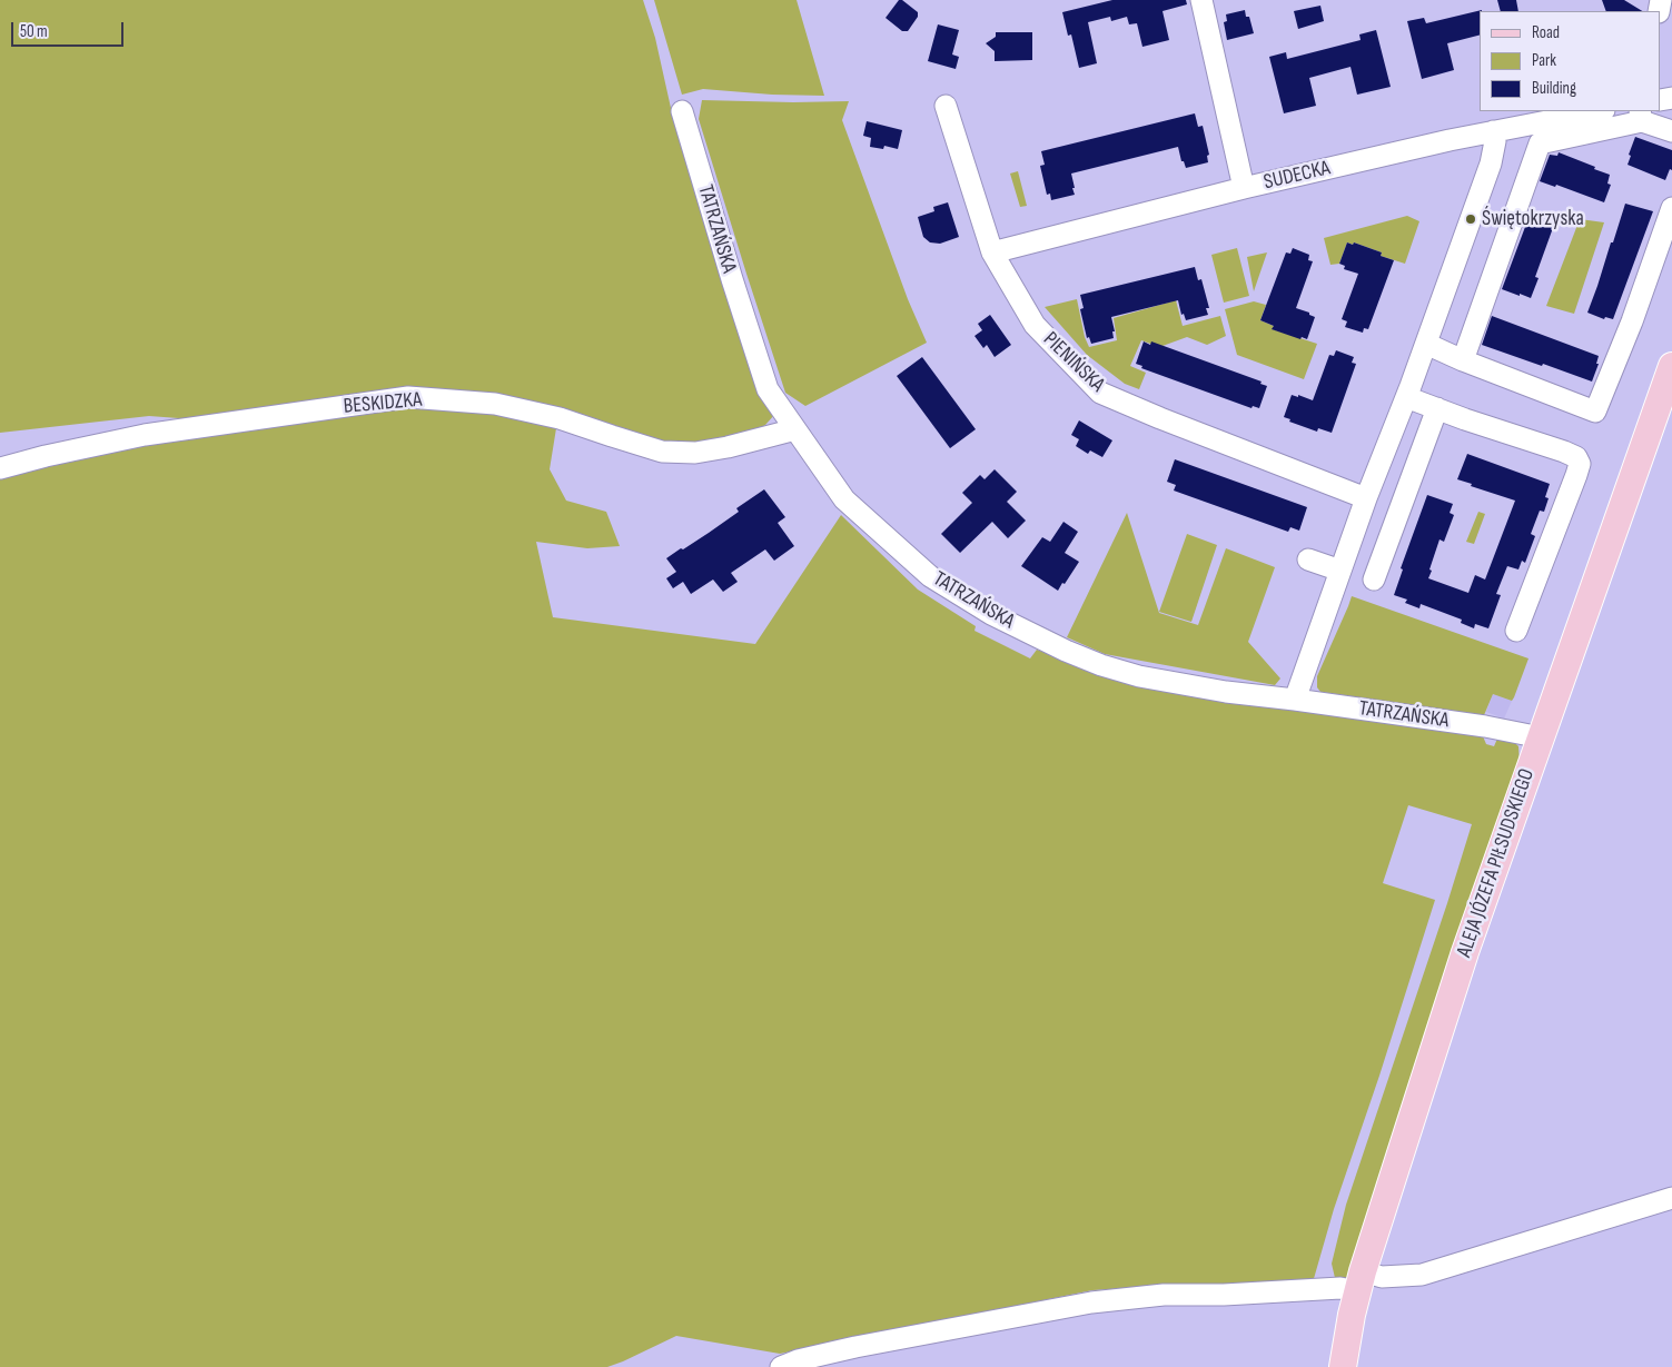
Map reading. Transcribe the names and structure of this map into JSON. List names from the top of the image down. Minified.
{"streets":{"main road":["ALEJA JÓZEFA PIŁSUDSKIEGO"],"street":["SUDECKA","TATRZAŃSKA","PIENIŃSKA","BESKIDZKA"]},"crossings":[["SUDECKA","PIENIŃSKA"],["TATRZAŃSKA","BESKIDZKA"],["TATRZAŃSKA","ALEJA JÓZEFA PIŁSUDSKIEGO"]],"places":["Świętokrzyska"],"legend":["Road","Park","Building"],"scale_bar":"50 m"}
